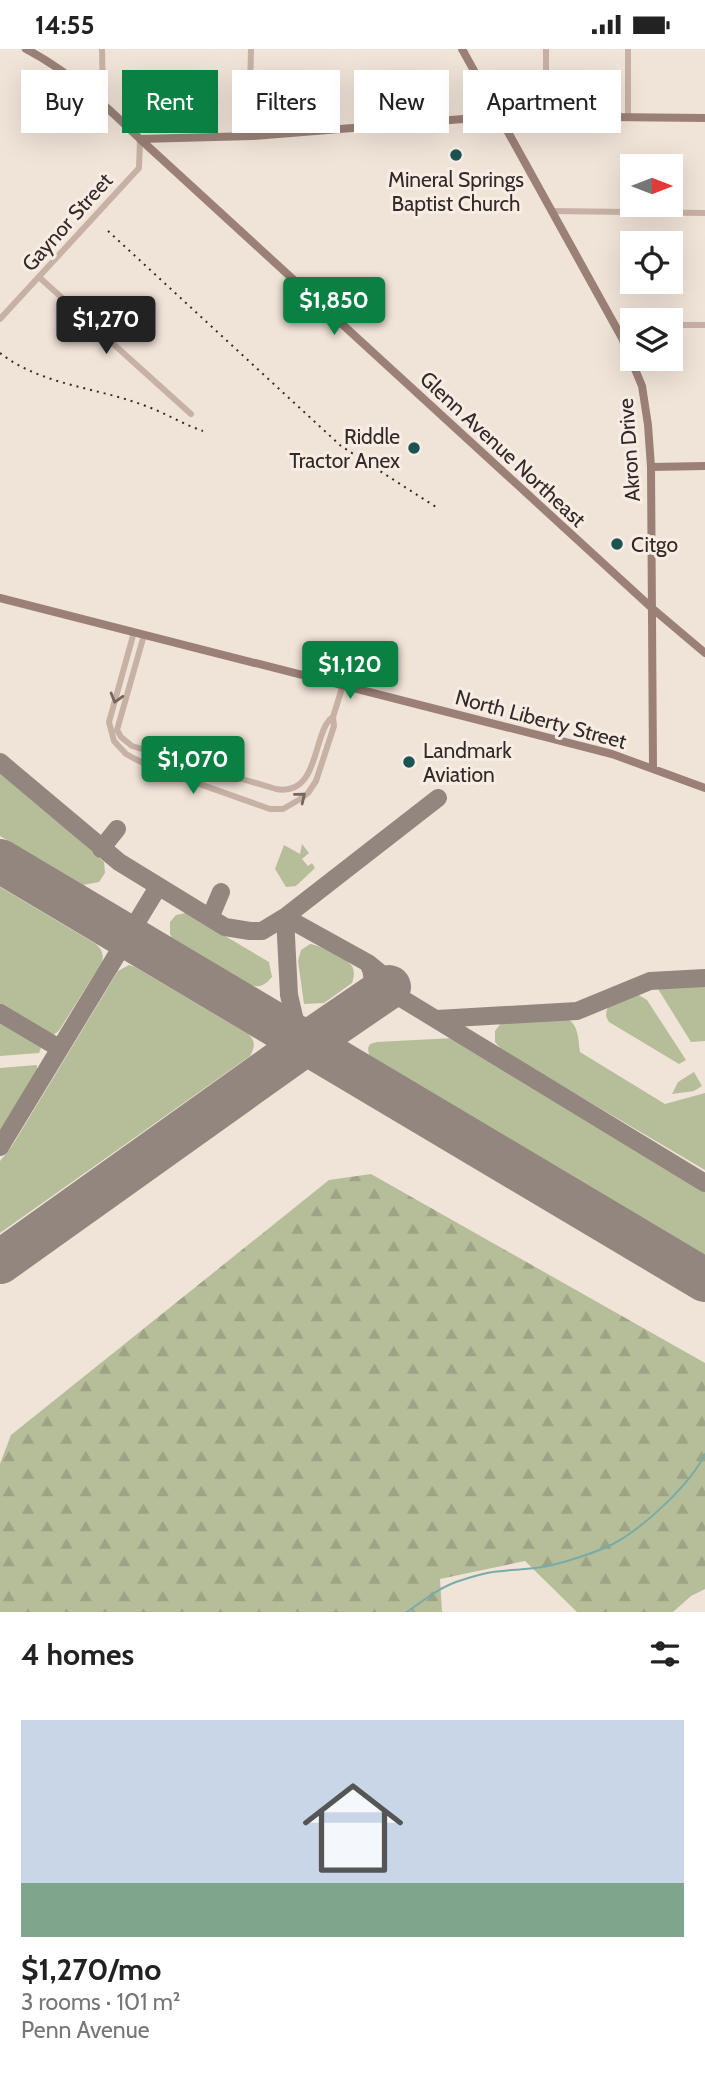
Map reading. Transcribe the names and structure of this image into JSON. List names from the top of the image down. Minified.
{"streets":{"street":["Gaynor Street","Glenn Avenue Northeast","Akron Drive","North Liberty Street"]},"crossings":[["Gaynor Street","Glenn Avenue Northeast"],["Glenn Avenue Northeast","Akron Drive"],["Akron Drive","North Liberty Street"]],"places":["Mineral Springs Baptist Church","Riddle Tractor Anex","Citgo","Landmark Aviation"],"north":"right","page":{"status":"14:55","chip":["Buy","Rent","Filters","New","Apartment"],"price":["$1,850","$1,270","$1,120","$1,070"],"heading":"4 homes","list":[{"name":"$1,270/mo","note":"3 rooms · 101 m² · Penn Avenue"}]}}
